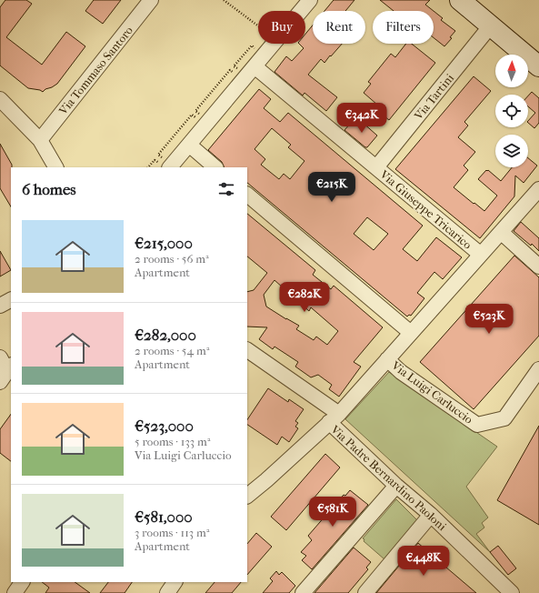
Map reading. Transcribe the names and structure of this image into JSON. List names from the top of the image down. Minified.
{"streets":{"street":["Via Tommaso Santoro","Via Tartini","Via Giuseppe Tricarico","Via Luigi Carluccio","Via Padre Bernardino Paoloni"]},"crossings":[["Via Tartini","Via Giuseppe Tricarico"],["Via Giuseppe Tricarico","Via Luigi Carluccio"],["Via Luigi Carluccio","Via Padre Bernardino Paoloni"]],"north":"top","page":{"chip":["Buy","Rent","Filters"],"price":["€342K","€215K","€282K","€523K","€581K","€448K"],"heading":"6 homes","list":[{"name":"€215,000","note":"2 rooms · 56 m² · Apartment"},{"name":"€282,000","note":"2 rooms · 54 m² · Apartment"},{"name":"€523,000","note":"5 rooms · 133 m² · Via Luigi Carluccio"},{"name":"€581,000","note":"3 rooms · 113 m² · Apartment"}]}}
